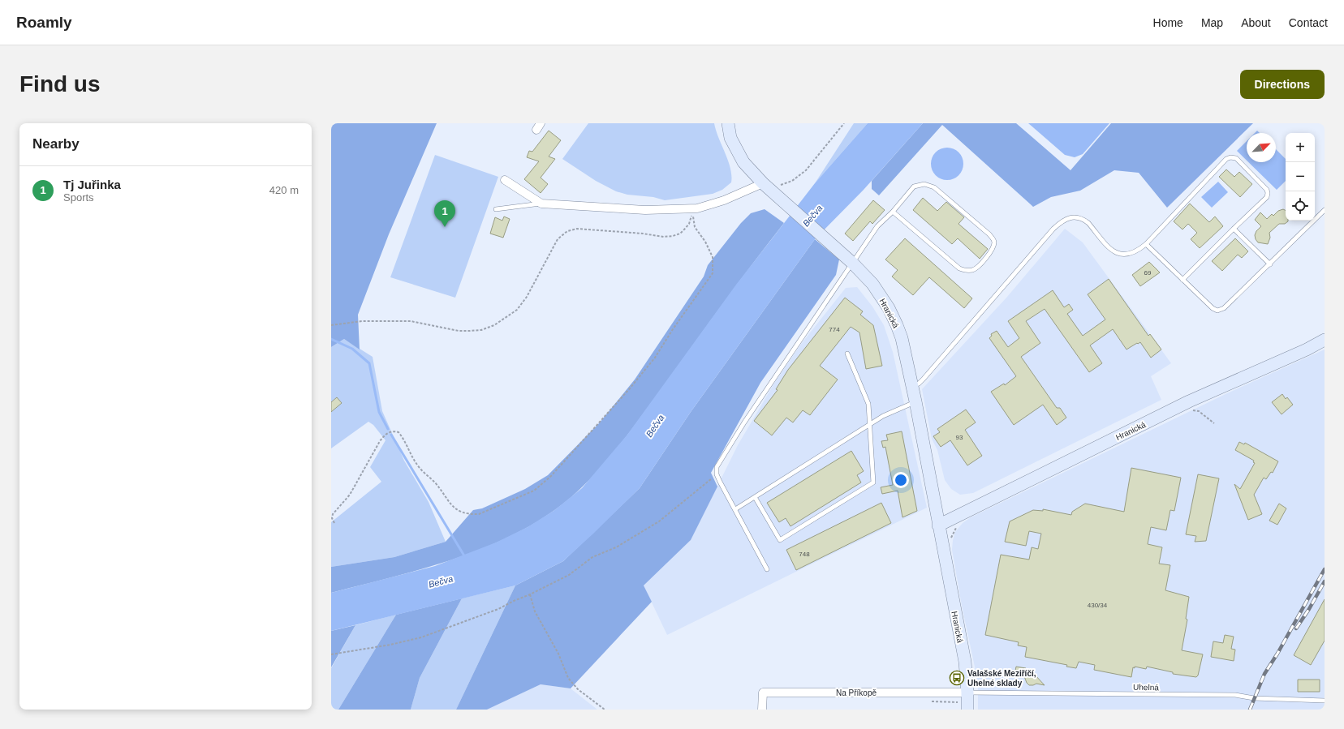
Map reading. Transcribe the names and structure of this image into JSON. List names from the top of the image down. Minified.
{"streets":{"street":["Hranická","Na Příkopě"],"lane":["Uhelná"]},"crossings":[["Hranická","Uhelná"],["Hranická","Na Příkopě"],["Uhelná","Na Příkopě"]],"water":["Bečva"],"places":{"bus stop":["Valašské Meziříčí, Uhelné sklady"]},"house_numbers":["69","774","93","748","430/34"],"north":"top right","page":{"header":"Roamly","nav":["Home","Map","About","Contact"],"buttons":"Directions","title":"Find us","heading":"Nearby","map_buttons":["+","−"],"list":[{"mark":"1","name":"Tj Juřinka","note":"Sports","value":"420 m"}],"pins":"1"}}
